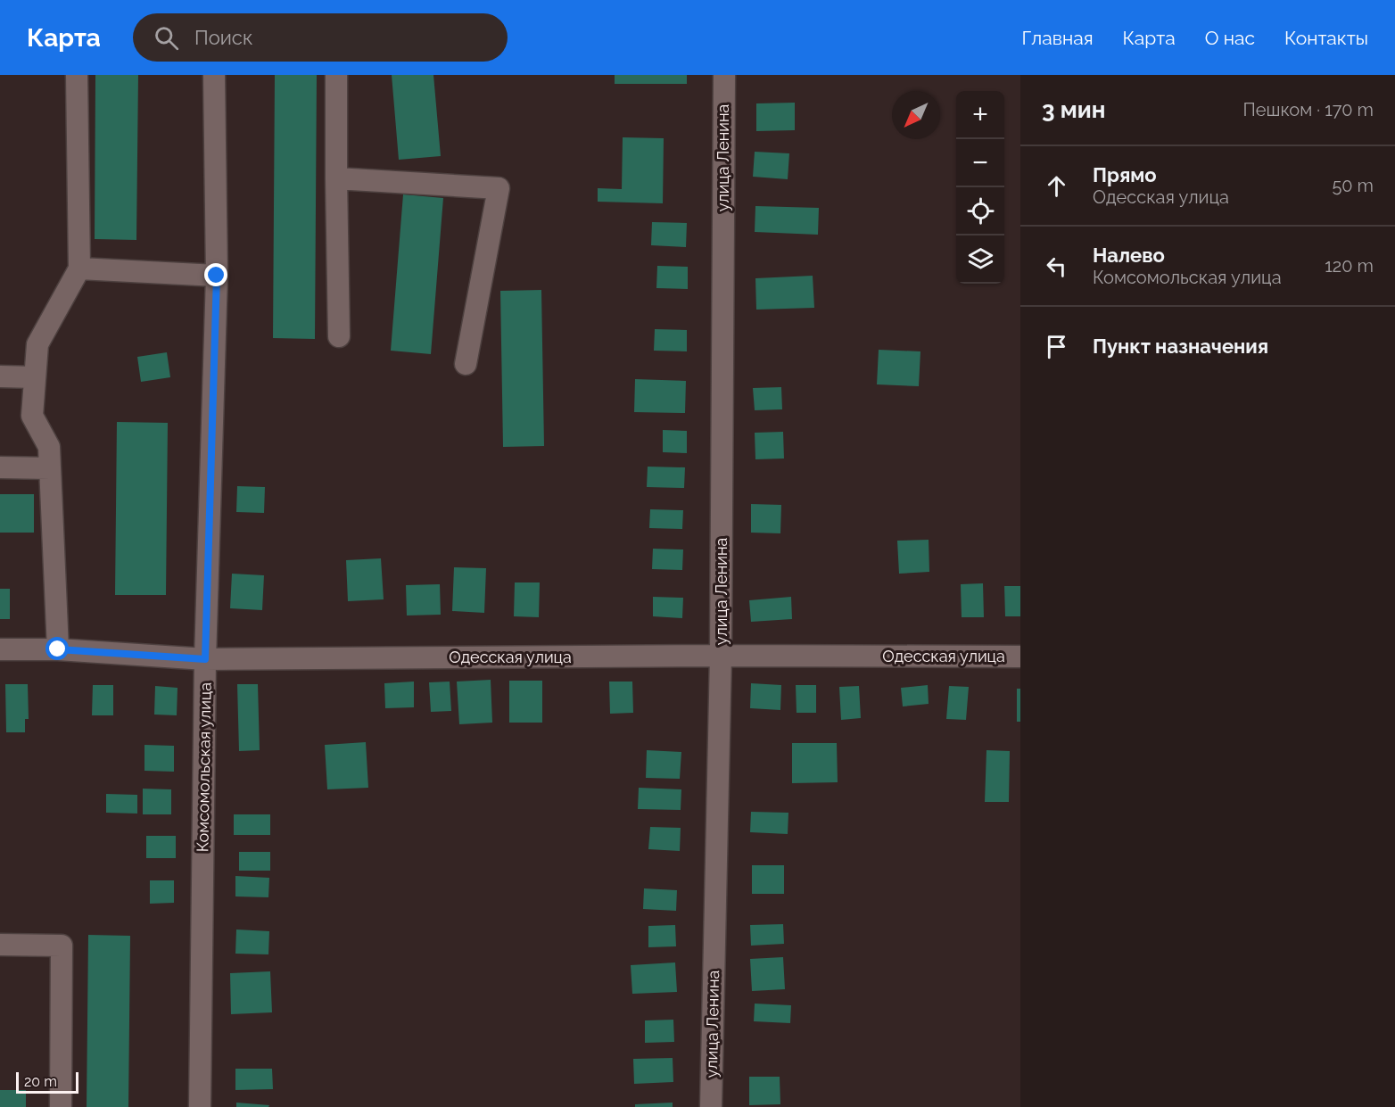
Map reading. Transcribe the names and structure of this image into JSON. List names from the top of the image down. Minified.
{"streets":{"street":["улица Ленина","Одесская улица","Комсомольская улица"]},"crossings":[["улица Ленина","Одесская улица"],["Одесская улица","Комсомольская улица"]],"scale_bar":"20 m","north":"bottom left","page":{"header":"Карта","search":"Поиск","nav":["Главная","Карта","О нас","Контакты"],"heading":["3 мин","Пешком · 170 m"],"map_buttons":["+","−"],"list":[["Прямо","Одесская улица","50 m"],["Налево","Комсомольская улица","120 m"],"Пункт назначения"],"scale":"20 m"}}
